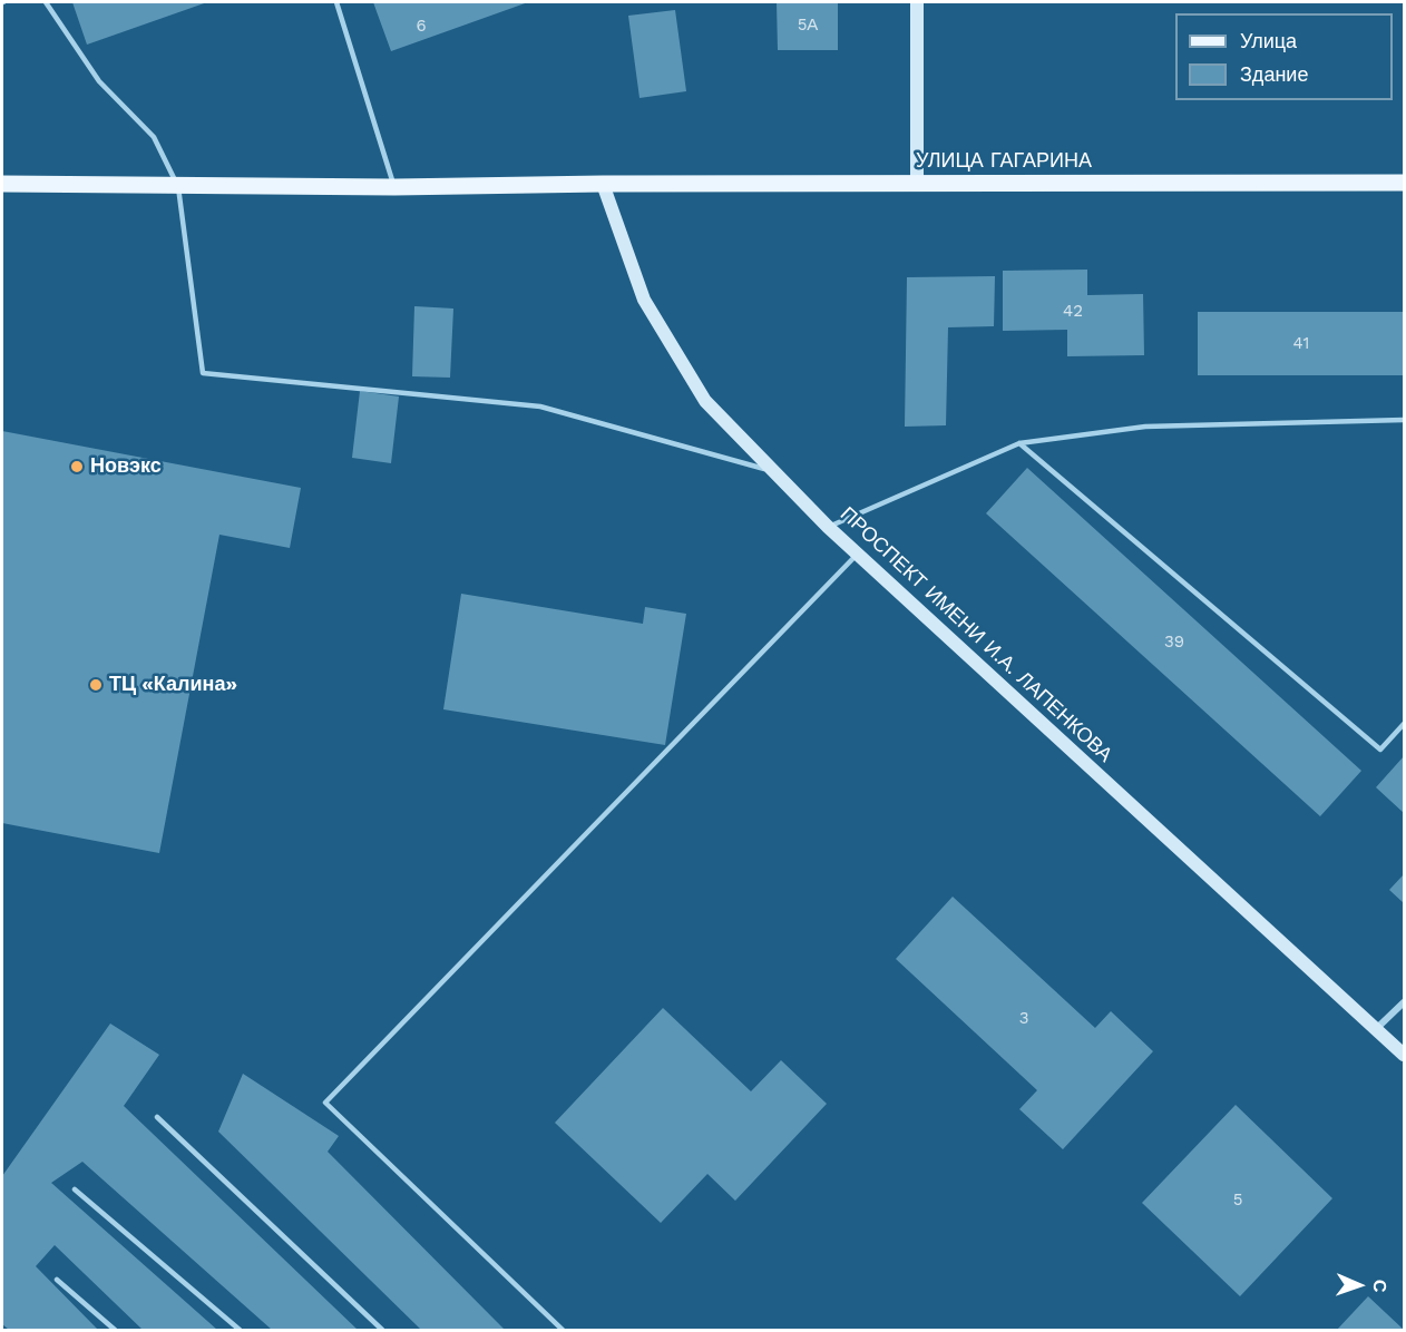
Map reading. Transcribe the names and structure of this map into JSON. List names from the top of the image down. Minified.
{"streets":{"main road":["УЛИЦА ГАГАРИНА","ПРОСПЕКТ ИМЕНИ И.А. ЛАПЕНКОВА"]},"crossings":[["УЛИЦА ГАГАРИНА","ПРОСПЕКТ ИМЕНИ И.А. ЛАПЕНКОВА"]],"places":["Новэкс","ТЦ «Калина»"],"house_numbers":["5А","6","42","41","39","3","5"],"legend":["Улица","Здание"],"north":"right"}
